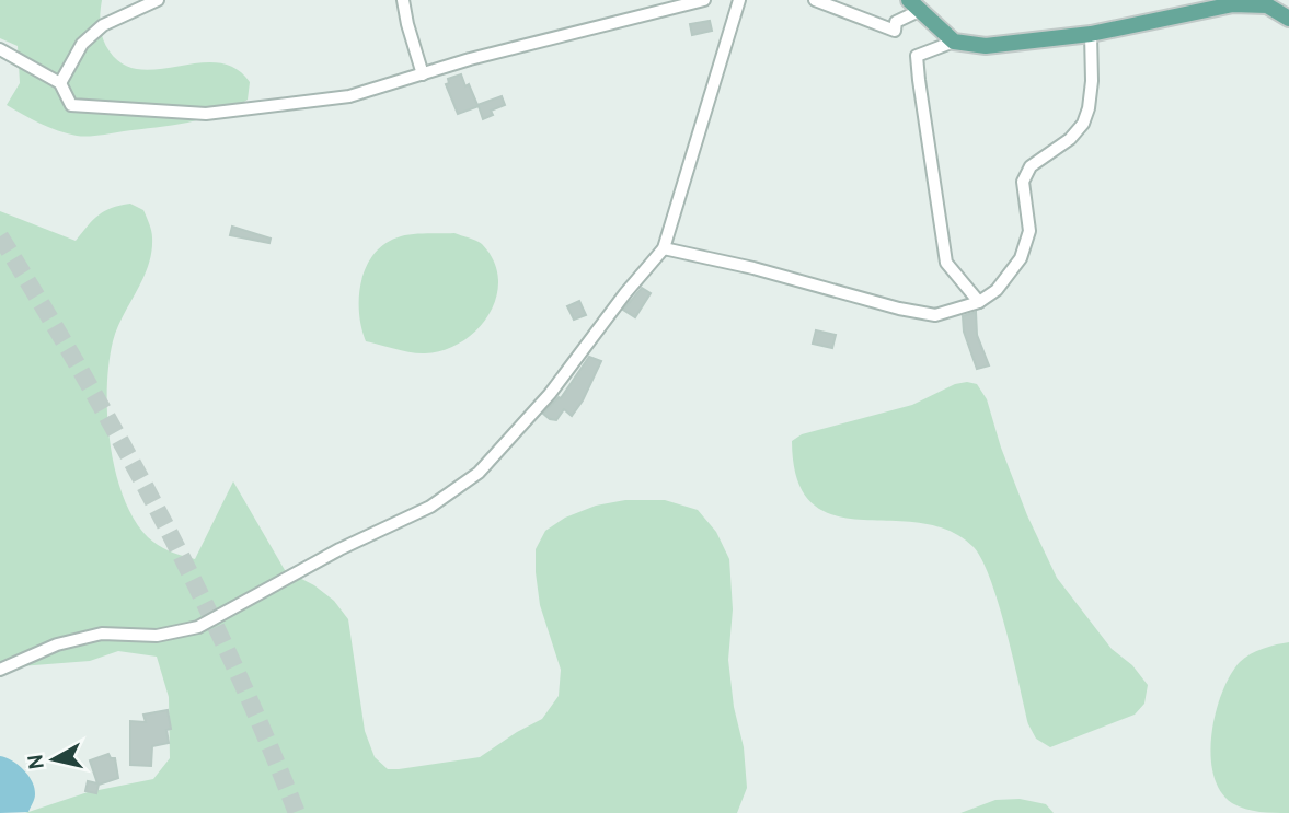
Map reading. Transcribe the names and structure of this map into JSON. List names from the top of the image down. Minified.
{"north":"left"}
